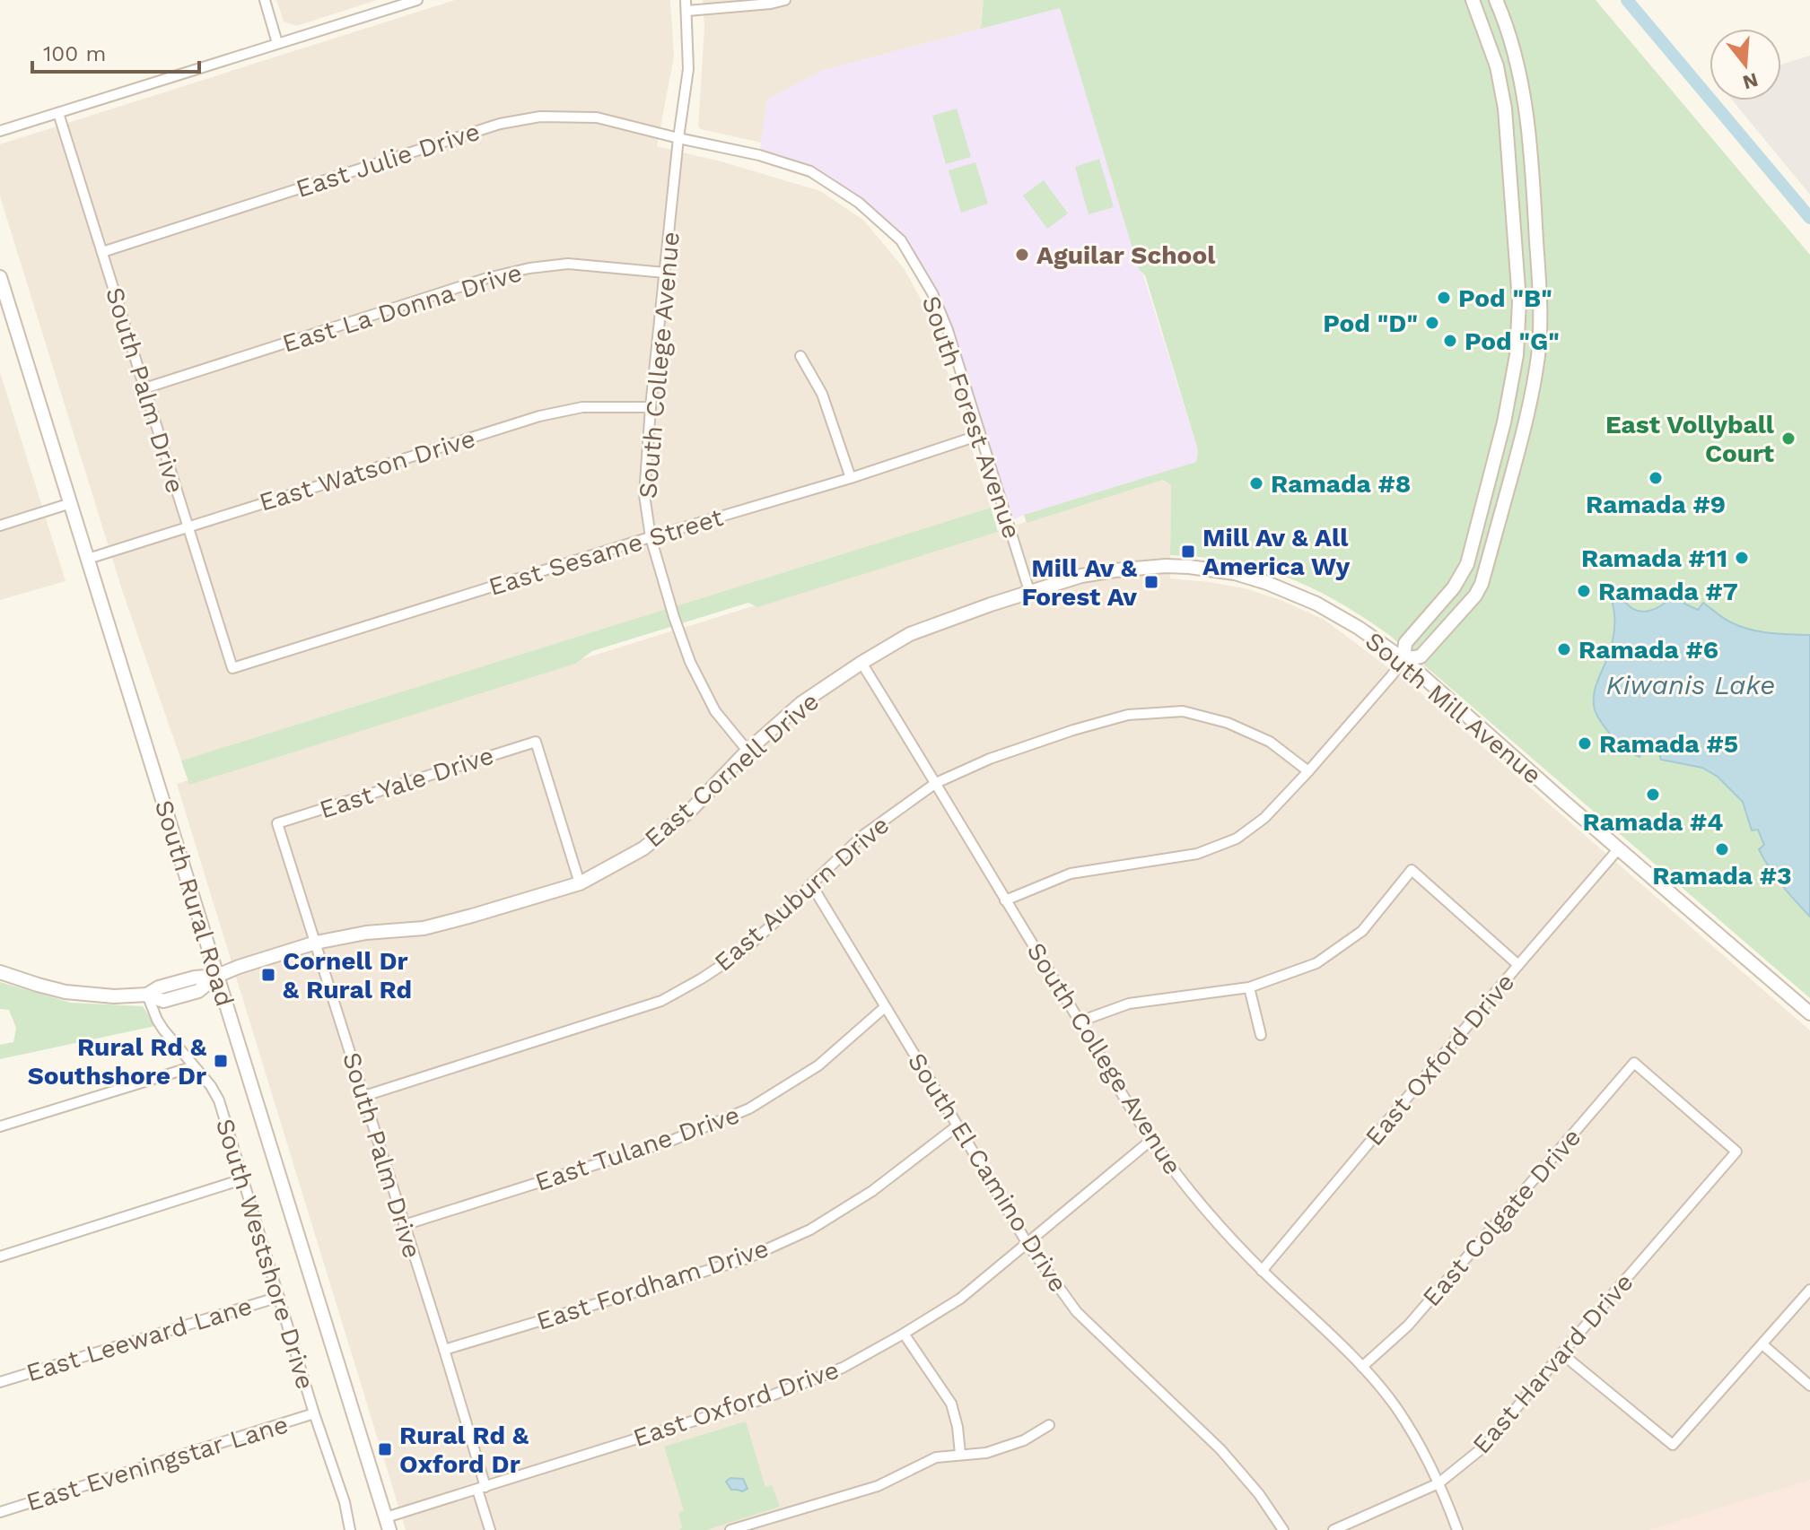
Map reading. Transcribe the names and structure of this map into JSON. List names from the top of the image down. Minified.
{"streets":{"street":["East Julie Drive","East La Donna Drive","South College Avenue","South Palm Drive","South Forest Avenue","East Watson Drive","East Sesame Street","South Mill Avenue","East Cornell Drive","East Yale Drive","East Auburn Drive","South Rural Road","East Oxford Drive","East Tulane Drive","South El Camino Drive","East Colgate Drive","South Westshore Drive","East Fordham Drive","East Leeward Lane","East Harvard Drive","East Eveningstar Lane"]},"crossings":[["East Julie Drive","South College Avenue"],["East Julie Drive","South Palm Drive"],["East Julie Drive","South Forest Avenue"],["East La Donna Drive","South College Avenue"],["East La Donna Drive","South Palm Drive"],["South College Avenue","South Forest Avenue"],["South College Avenue","East Watson Drive"],["South College Avenue","East Sesame Street"],["South College Avenue","East Cornell Drive"],["South College Avenue","East Auburn Drive"],["South College Avenue","East Oxford Drive"],["South College Avenue","East Colgate Drive"],["South College Avenue","East Harvard Drive"],["South Palm Drive","East Watson Drive"],["South Palm Drive","East Sesame Street"],["South Palm Drive","East Cornell Drive"],["South Palm Drive","East Yale Drive"],["South Palm Drive","East Auburn Drive"],["South Palm Drive","East Oxford Drive"],["South Palm Drive","East Tulane Drive"],["South Palm Drive","East Fordham Drive"],["South Forest Avenue","East Sesame Street"],["South Forest Avenue","South Mill Avenue"],["South Forest Avenue","East Cornell Drive"],["East Watson Drive","South Rural Road"],["South Mill Avenue","East Cornell Drive"],["South Mill Avenue","East Oxford Drive"],["East Cornell Drive","East Yale Drive"],["East Cornell Drive","South Rural Road"],["East Cornell Drive","South Westshore Drive"],["East Auburn Drive","South El Camino Drive"],["South Rural Road","East Oxford Drive"],["East Oxford Drive","South El Camino Drive"],["East Tulane Drive","South El Camino Drive"],["South El Camino Drive","East Fordham Drive"],["East Colgate Drive","East Harvard Drive"],["South Westshore Drive","East Leeward Lane"],["South Westshore Drive","East Eveningstar Lane"]],"water":["Kiwanis Lake"],"places":{"other":["Aguilar School","Pod \"B\"","Pod \"D\"","Pod \"G\"","East Vollyball Court","Ramada #9","Ramada #8","Ramada #11","Ramada #7","Ramada #6","Ramada #5","Ramada #4","Ramada #3"],"transit":["Mill Av & All America Wy","Mill Av & Forest Av","Cornell Dr & Rural Rd","Rural Rd & Southshore Dr","Rural Rd & Oxford Dr"]},"scale_bar":"100 m","north":"bottom"}
